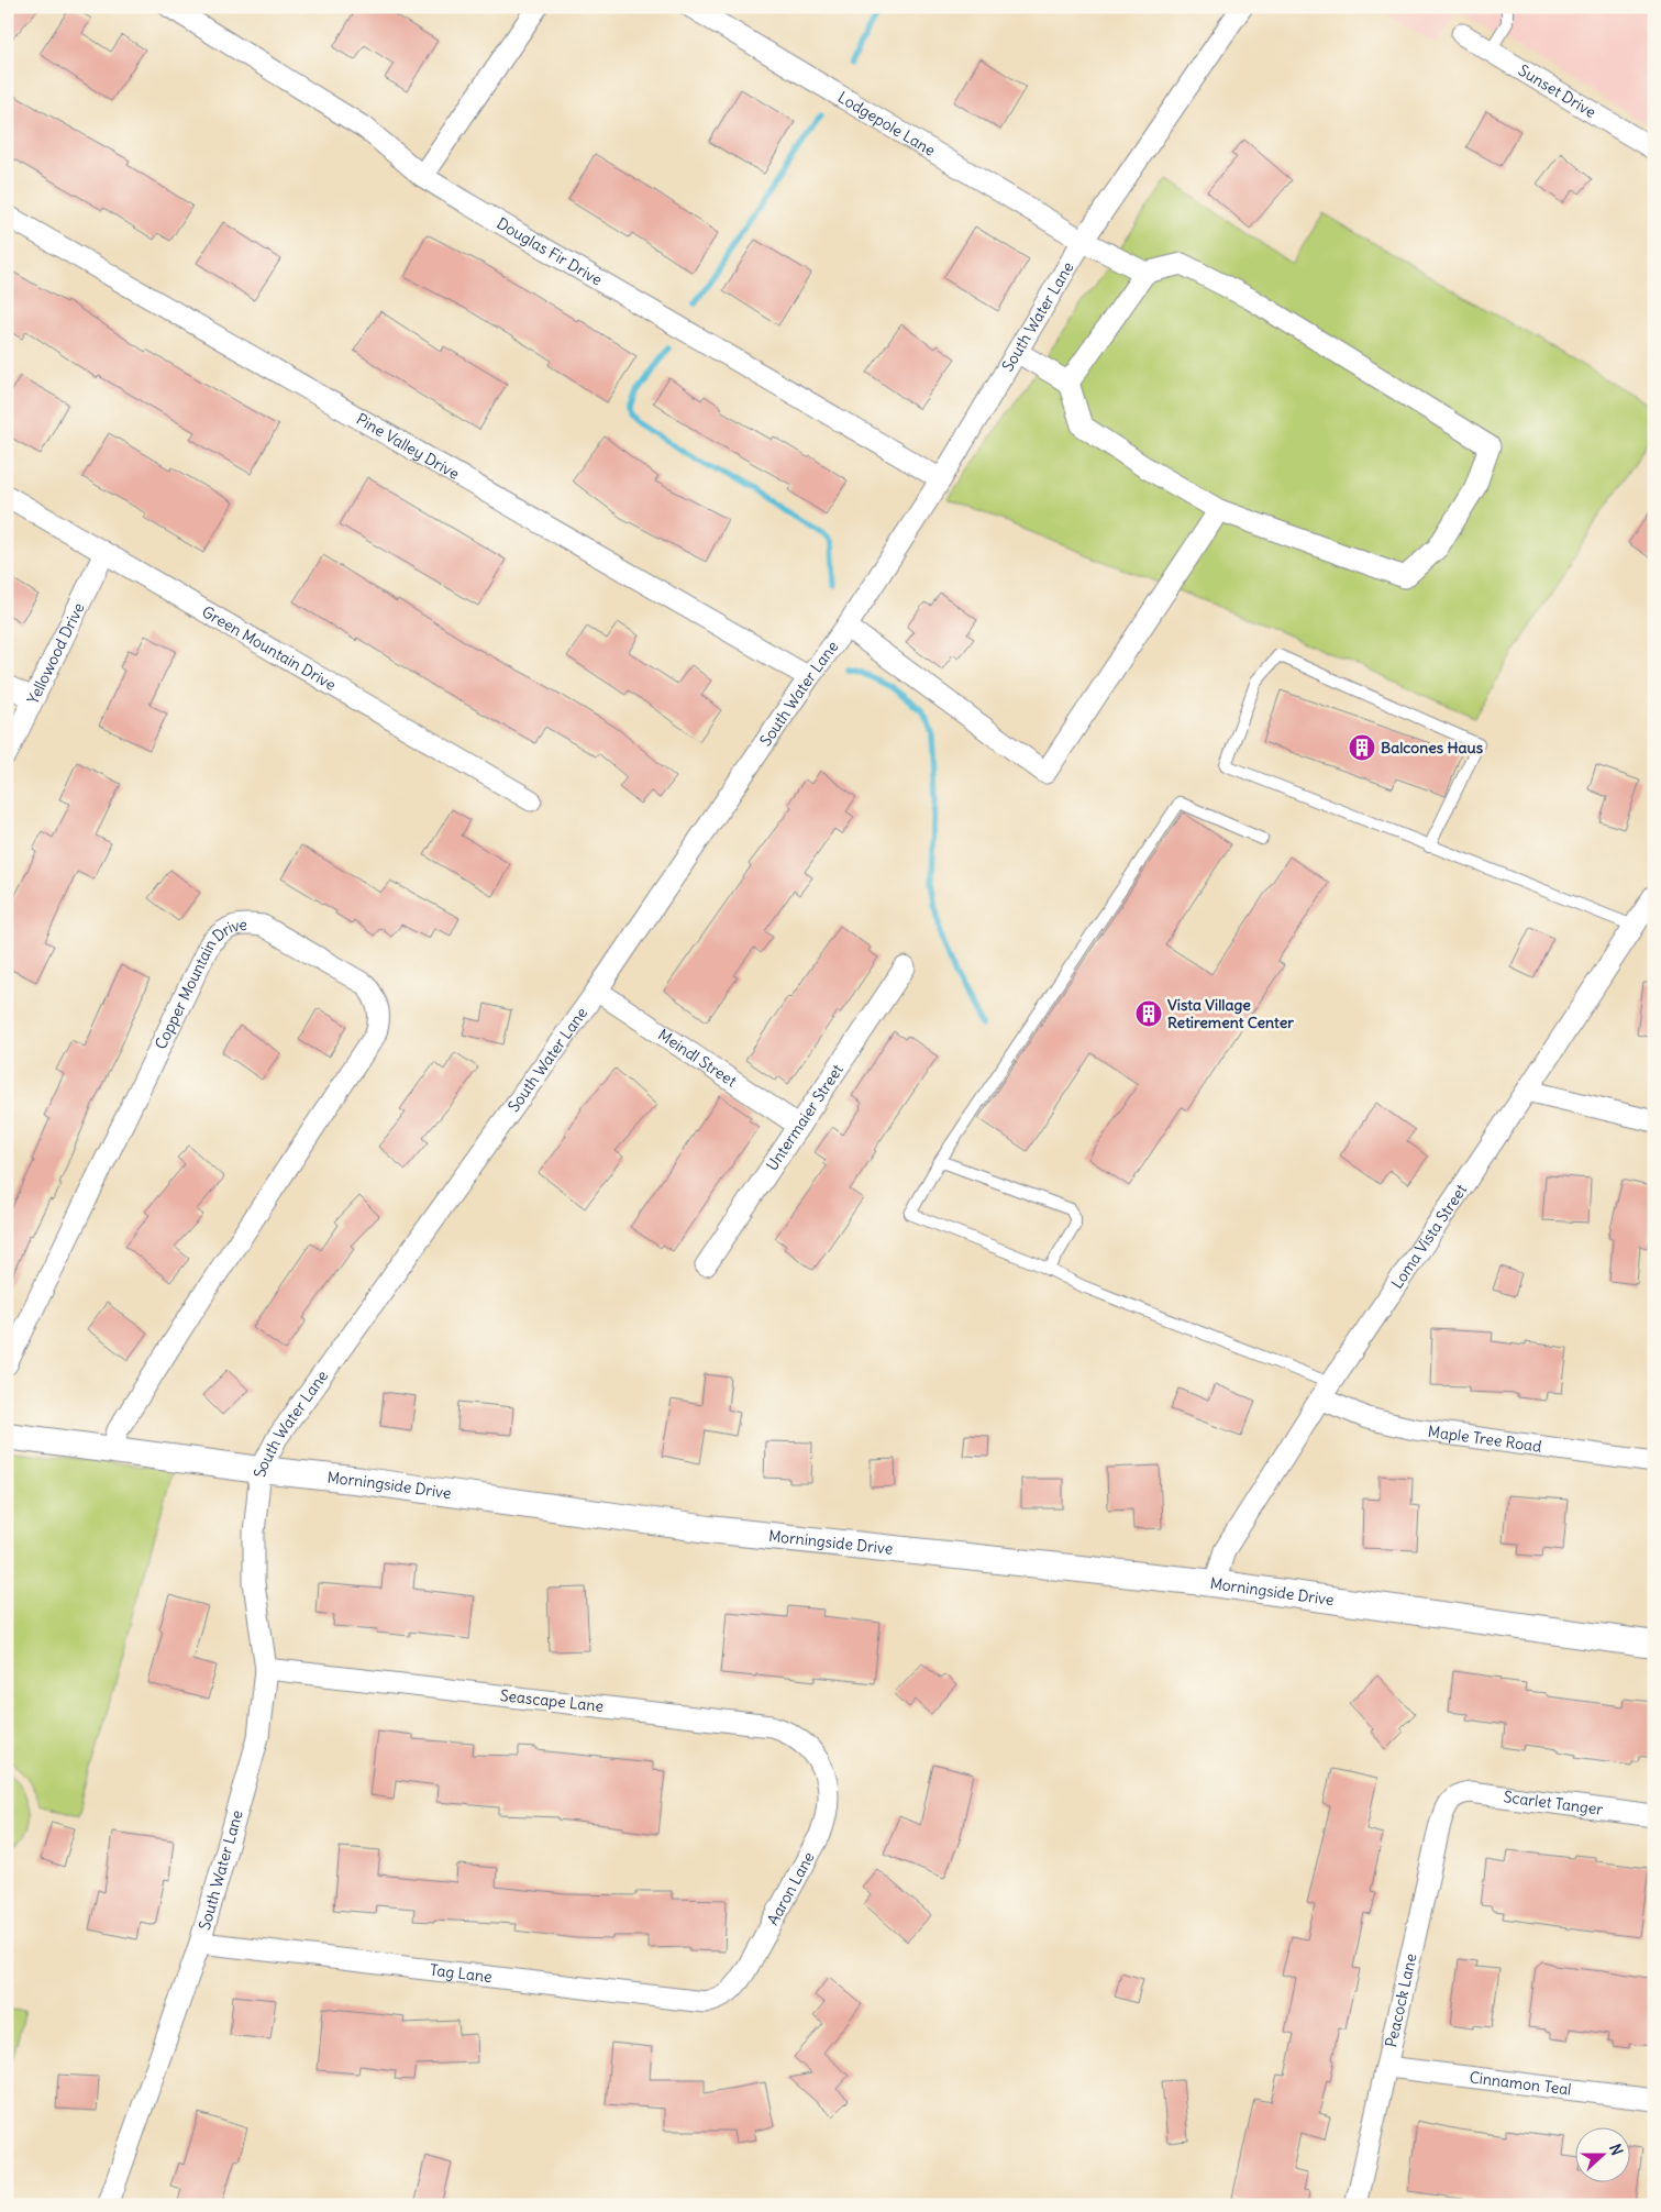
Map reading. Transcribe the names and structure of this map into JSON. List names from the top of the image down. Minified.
{"streets":{"street":["Sunset Drive","Lodgepole Lane","Douglas Fir Drive","South Water Lane","Pine Valley Drive","Green Mountain Drive","Yellowood Drive","Copper Mountain Drive","Meindl Street","Untermaier Street","Loma Vista Street","Maple Tree Road","Morningside Drive","Seascape Lane","Scarlet Tanger","Aaron Lane","Tag Lane","Peacock Lane","Cinnamon Teal"]},"crossings":[["Lodgepole Lane","South Water Lane"],["Douglas Fir Drive","South Water Lane"],["South Water Lane","Pine Valley Drive"],["South Water Lane","Meindl Street"],["South Water Lane","Morningside Drive"],["South Water Lane","Seascape Lane"],["South Water Lane","Tag Lane"],["Green Mountain Drive","Yellowood Drive"],["Copper Mountain Drive","Morningside Drive"],["Meindl Street","Untermaier Street"],["Loma Vista Street","Maple Tree Road"],["Loma Vista Street","Morningside Drive"],["Seascape Lane","Aaron Lane"],["Scarlet Tanger","Peacock Lane"],["Aaron Lane","Tag Lane"],["Peacock Lane","Cinnamon Teal"]],"places":{"building":["Balcones Haus","Vista Village Retirement Center"]},"north":"right"}
